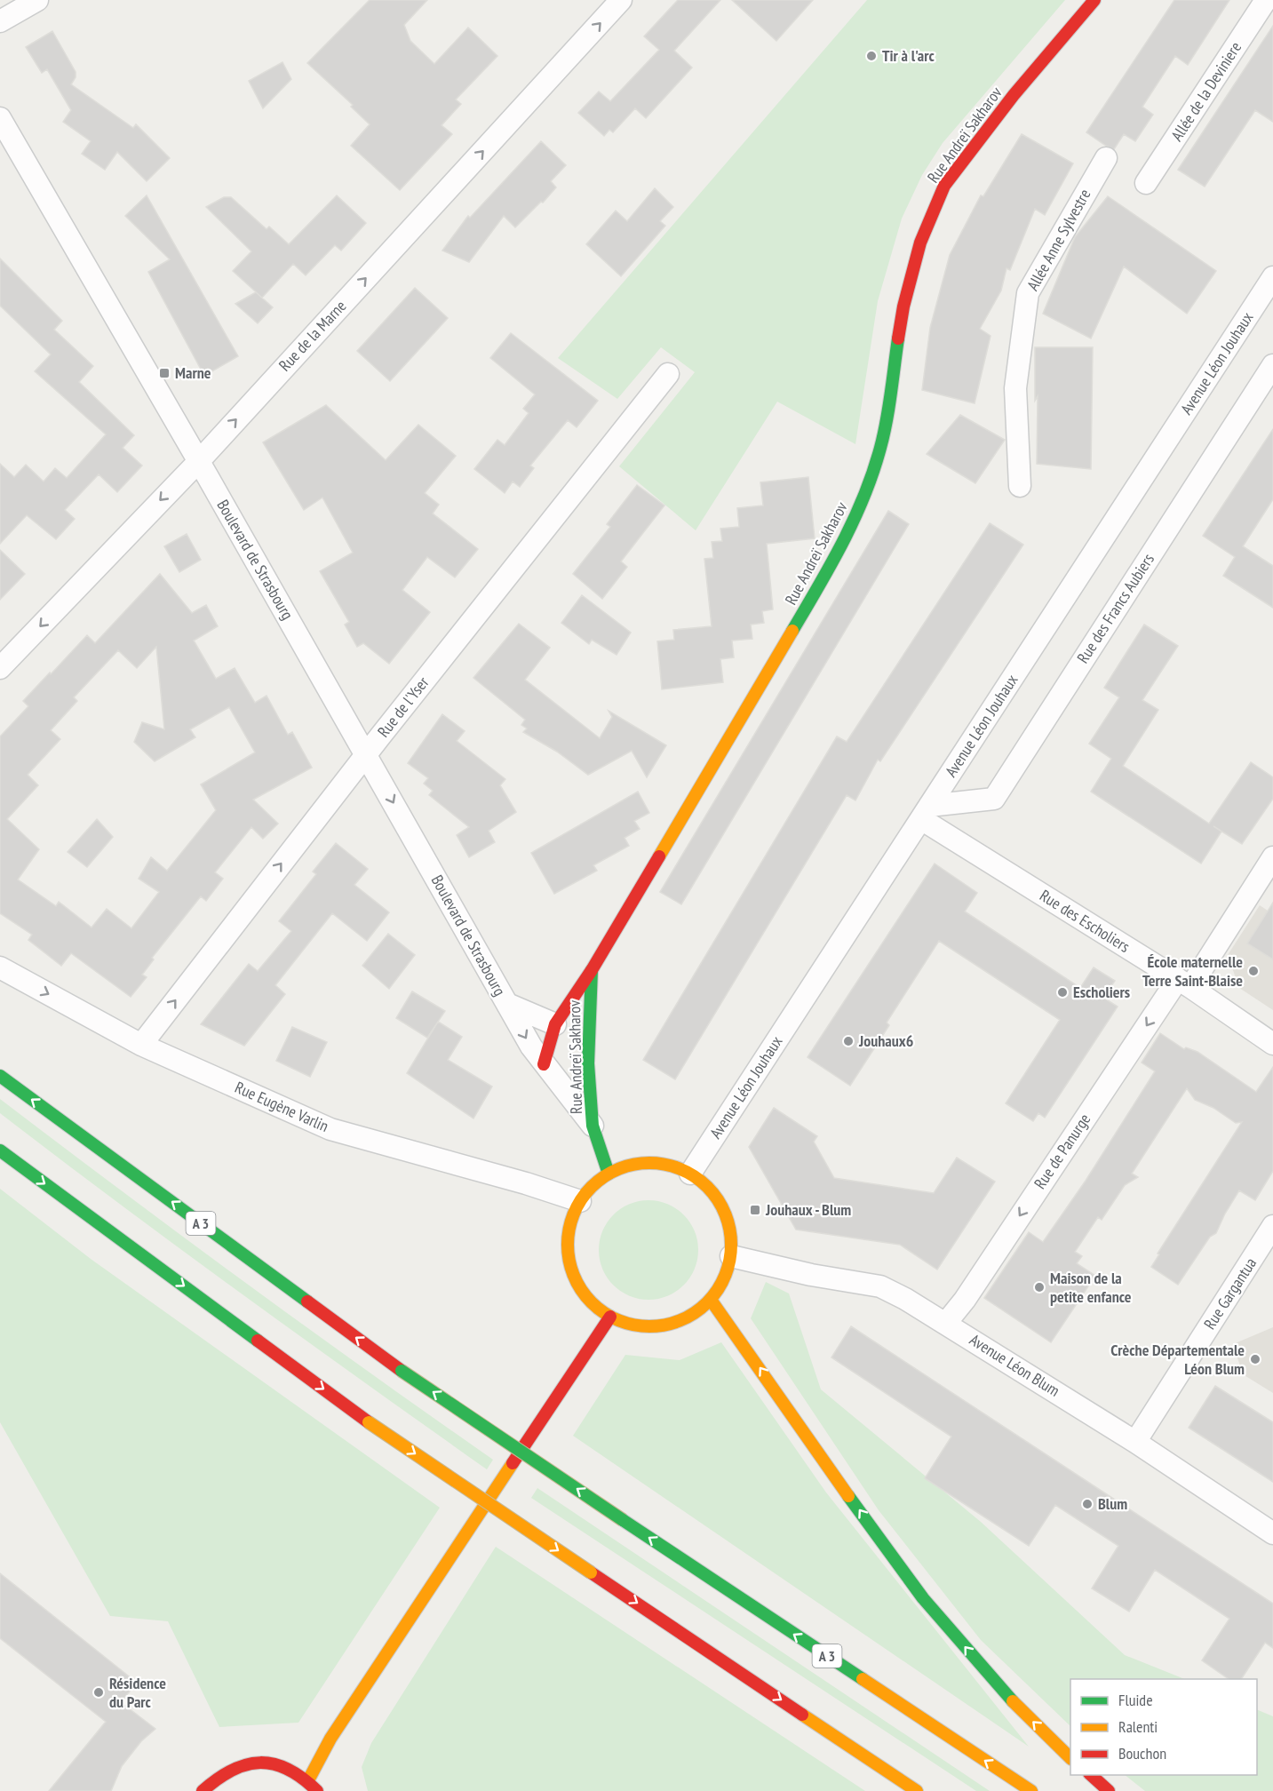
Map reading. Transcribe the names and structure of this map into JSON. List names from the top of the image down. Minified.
{"streets":{"main road":["Rue Andreï Sakharov","A 3"],"street":["Allée de la Deviniere","Allée Anne Sylvestre","Rue de la Marne","Avenue Léon Jouhaux","Boulevard de Strasbourg","Rue des Francs Aubiers","Rue de l'Yser","Rue des Escholiers","Rue Eugène Varlin","Rue de Panurge","Rue Gargantua","Avenue Léon Blum"]},"crossings":[["Rue Andreï Sakharov","Avenue Léon Jouhaux"],["Rue Andreï Sakharov","Boulevard de Strasbourg"],["Rue Andreï Sakharov","Rue Eugène Varlin"],["Rue Andreï Sakharov","Avenue Léon Blum"],["Rue de la Marne","Boulevard de Strasbourg"],["Avenue Léon Jouhaux","Rue des Francs Aubiers"],["Avenue Léon Jouhaux","Rue des Escholiers"],["Avenue Léon Jouhaux","Rue Eugène Varlin"],["Avenue Léon Jouhaux","Avenue Léon Blum"],["Boulevard de Strasbourg","Rue de l'Yser"],["Rue des Francs Aubiers","Rue des Escholiers"],["Rue de l'Yser","Rue Eugène Varlin"],["Rue des Escholiers","Rue de Panurge"],["Rue Eugène Varlin","Avenue Léon Blum"],["Rue de Panurge","Avenue Léon Blum"],["Rue Gargantua","Avenue Léon Blum"]],"one_way":["Rue de l'Yser","Rue de Panurge"],"places":{"other":["Tir à l'arc","École maternelle Terre Saint-Blaise","Escholiers","Jouhaux6","Maison de la petite enfance","Crèche Départementale Léon Blum","Blum","Résidence du Parc"],"transit":["Marne","Jouhaux - Blum"]},"legend":["Fluide","Ralenti","Bouchon"]}
